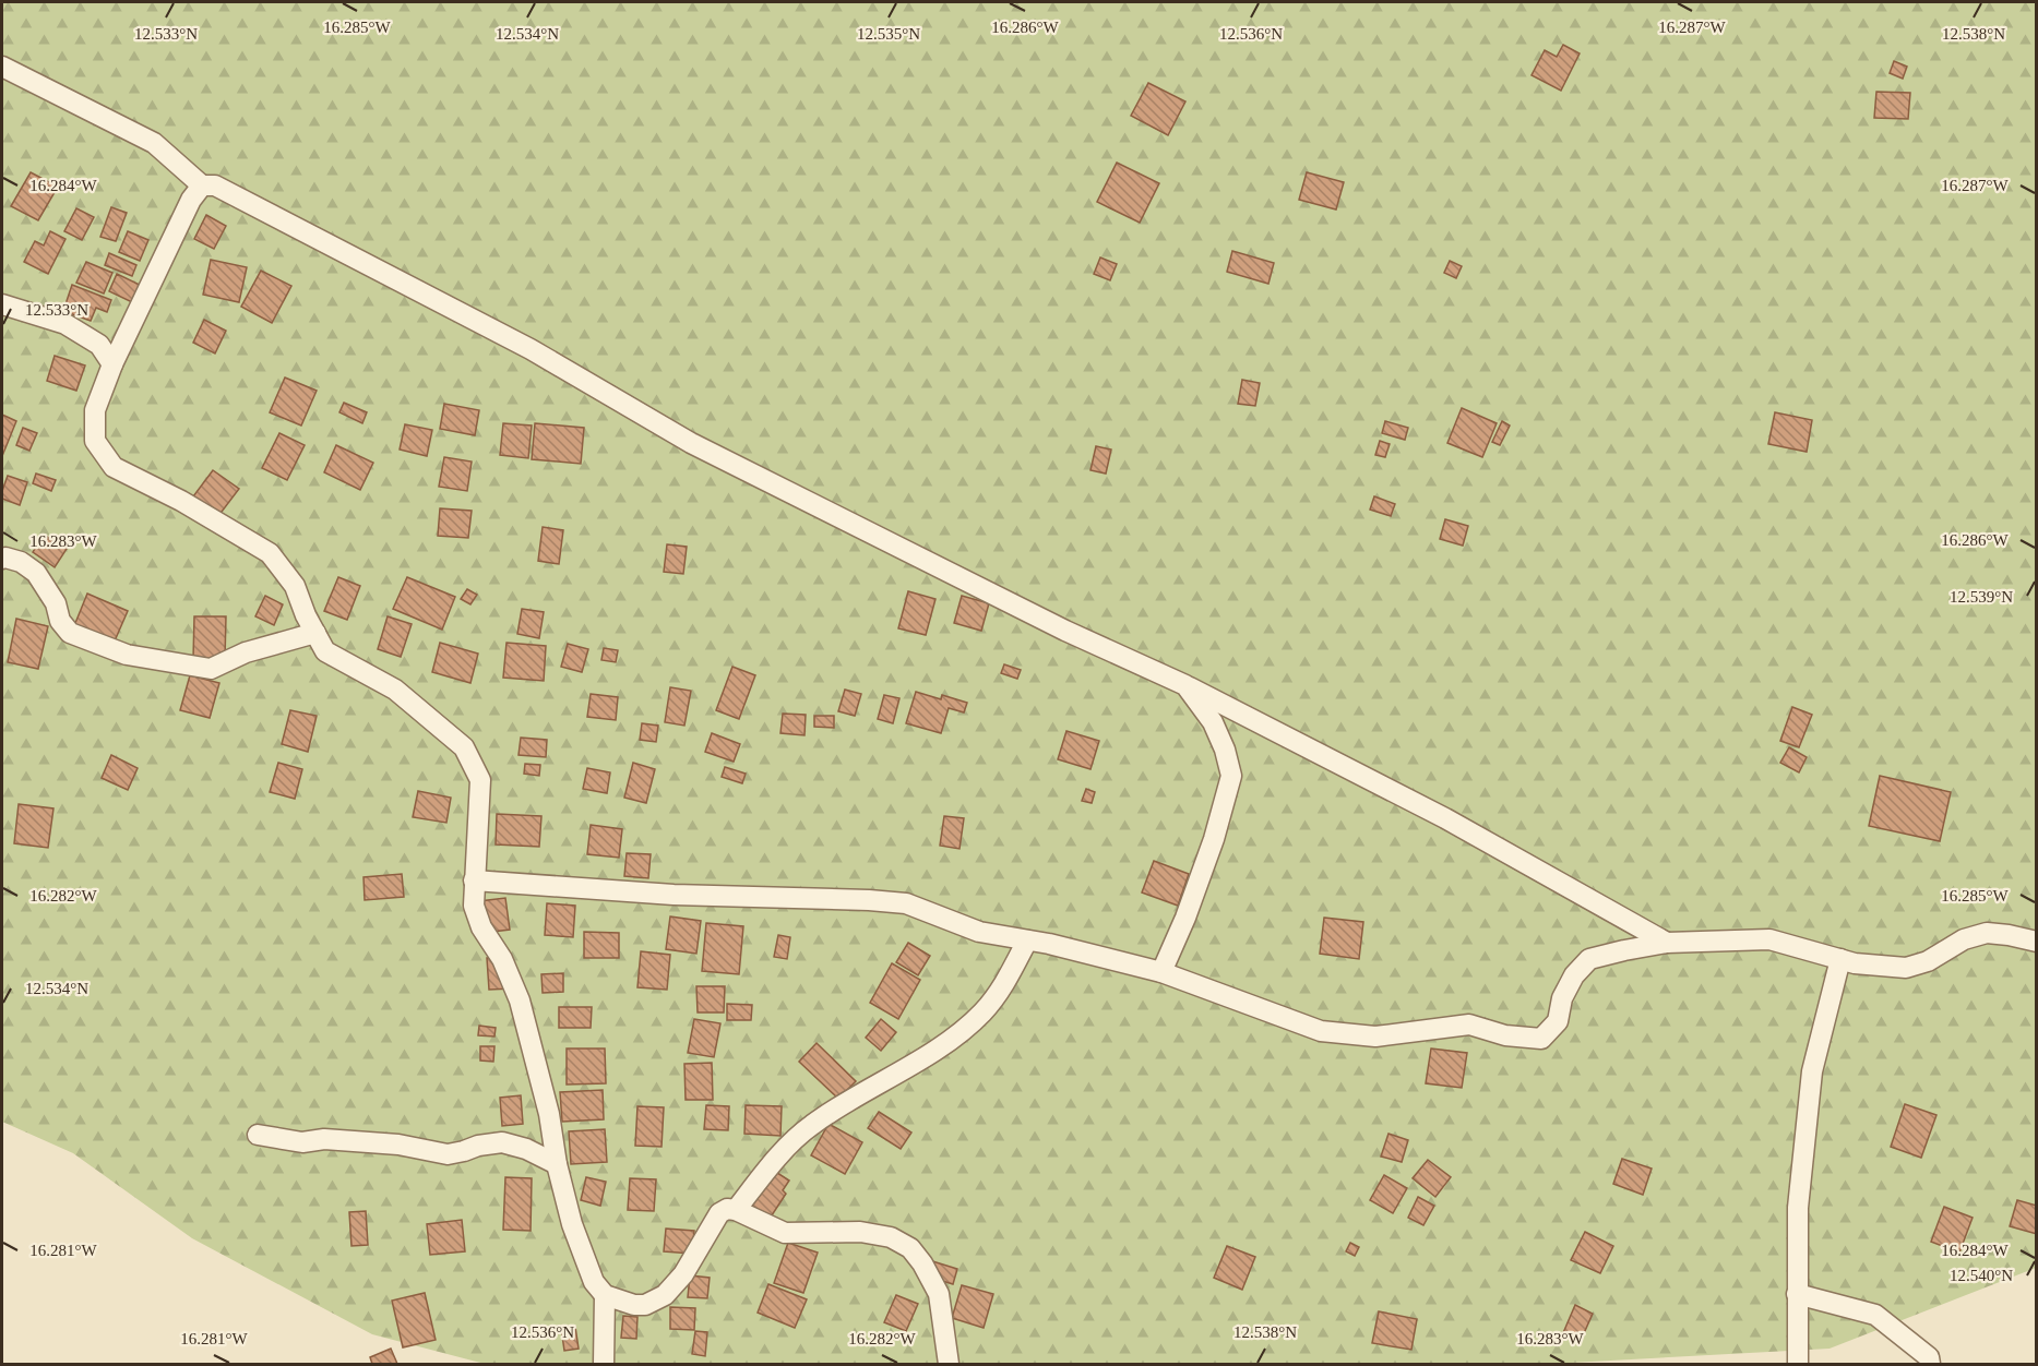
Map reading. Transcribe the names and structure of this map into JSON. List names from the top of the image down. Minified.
{"coordinates":["16.285°W","16.286°W","16.287°W","12.533°N","12.534°N","12.535°N","12.536°N","12.538°N","16.284°W","16.283°W","12.539°N","16.282°W","16.281°W","12.540°N"]}
